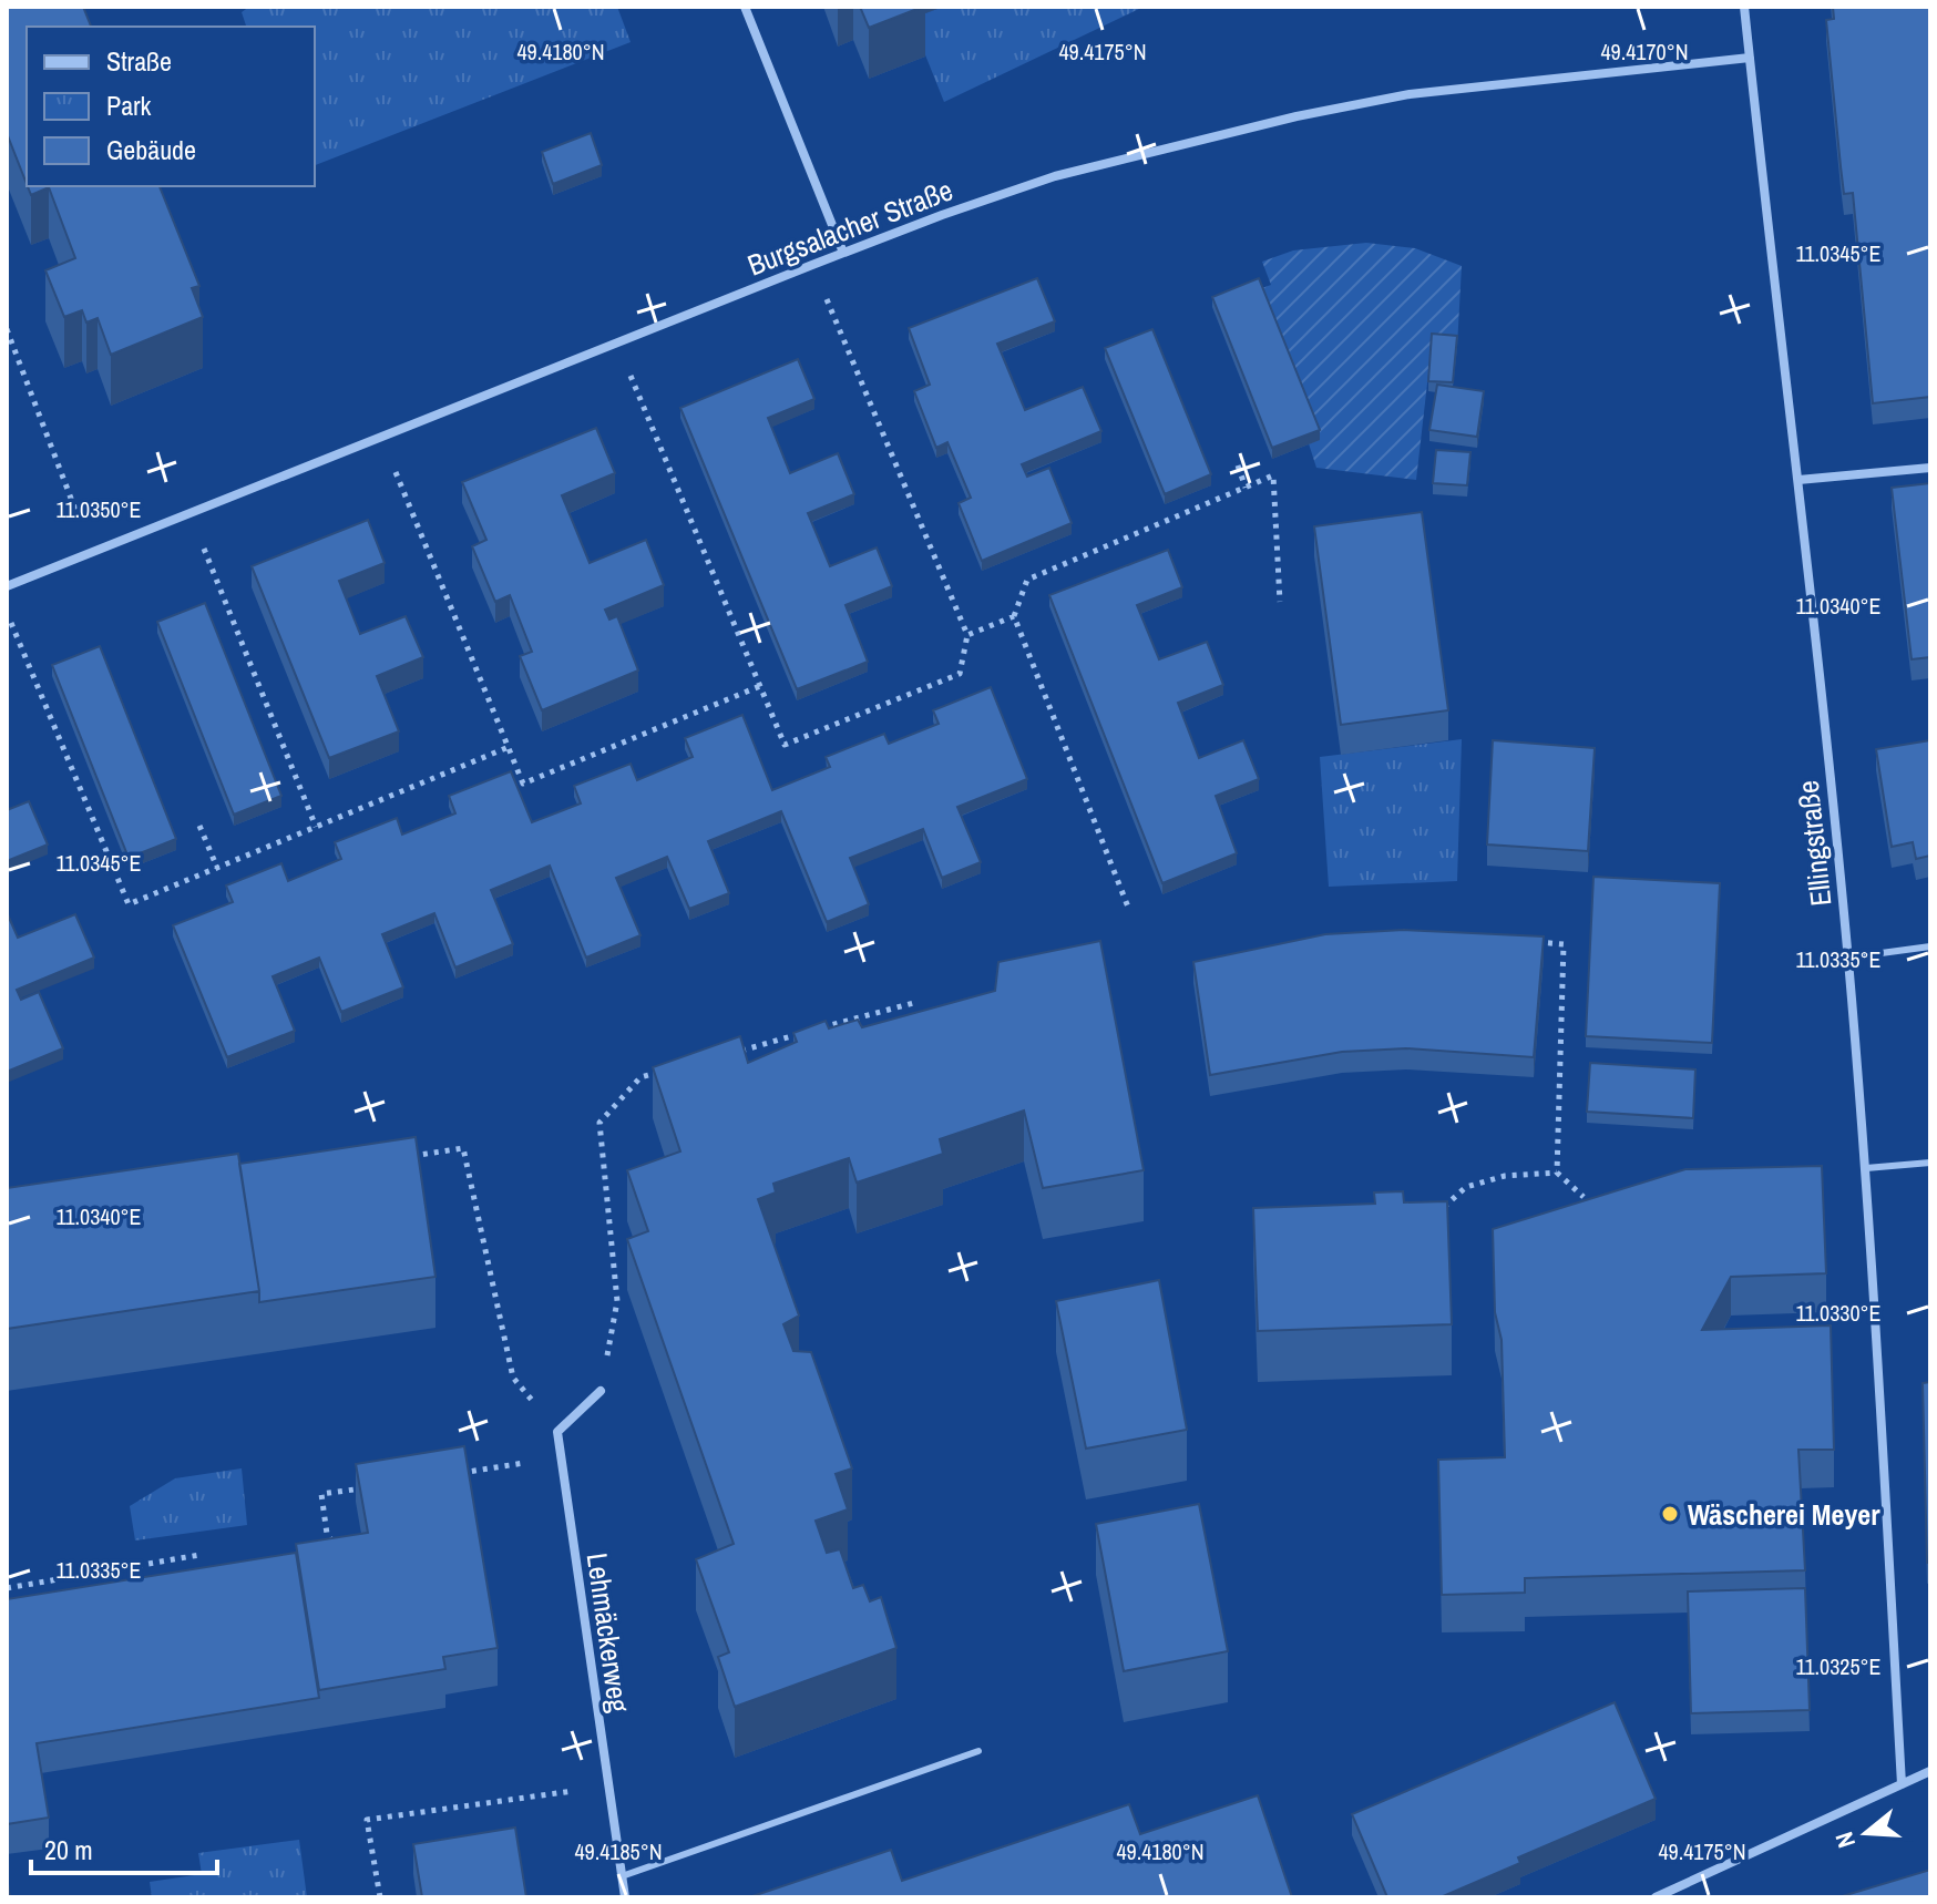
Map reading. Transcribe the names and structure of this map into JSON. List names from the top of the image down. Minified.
{"streets":{"street":["Burgsalacher Straße","Ellingstraße","Lehmäckerweg"]},"crossings":[["Burgsalacher Straße","Ellingstraße"]],"places":["Wäscherei Meyer"],"legend":["Straße","Park","Gebäude"],"scale_bar":"20 m","north":"left","coordinates":["49.4180°N","49.4175°N","49.4170°N","11.0345°E","11.0350°E","11.0340°E","11.0335°E","11.0330°E","11.0325°E","49.4185°N"]}
